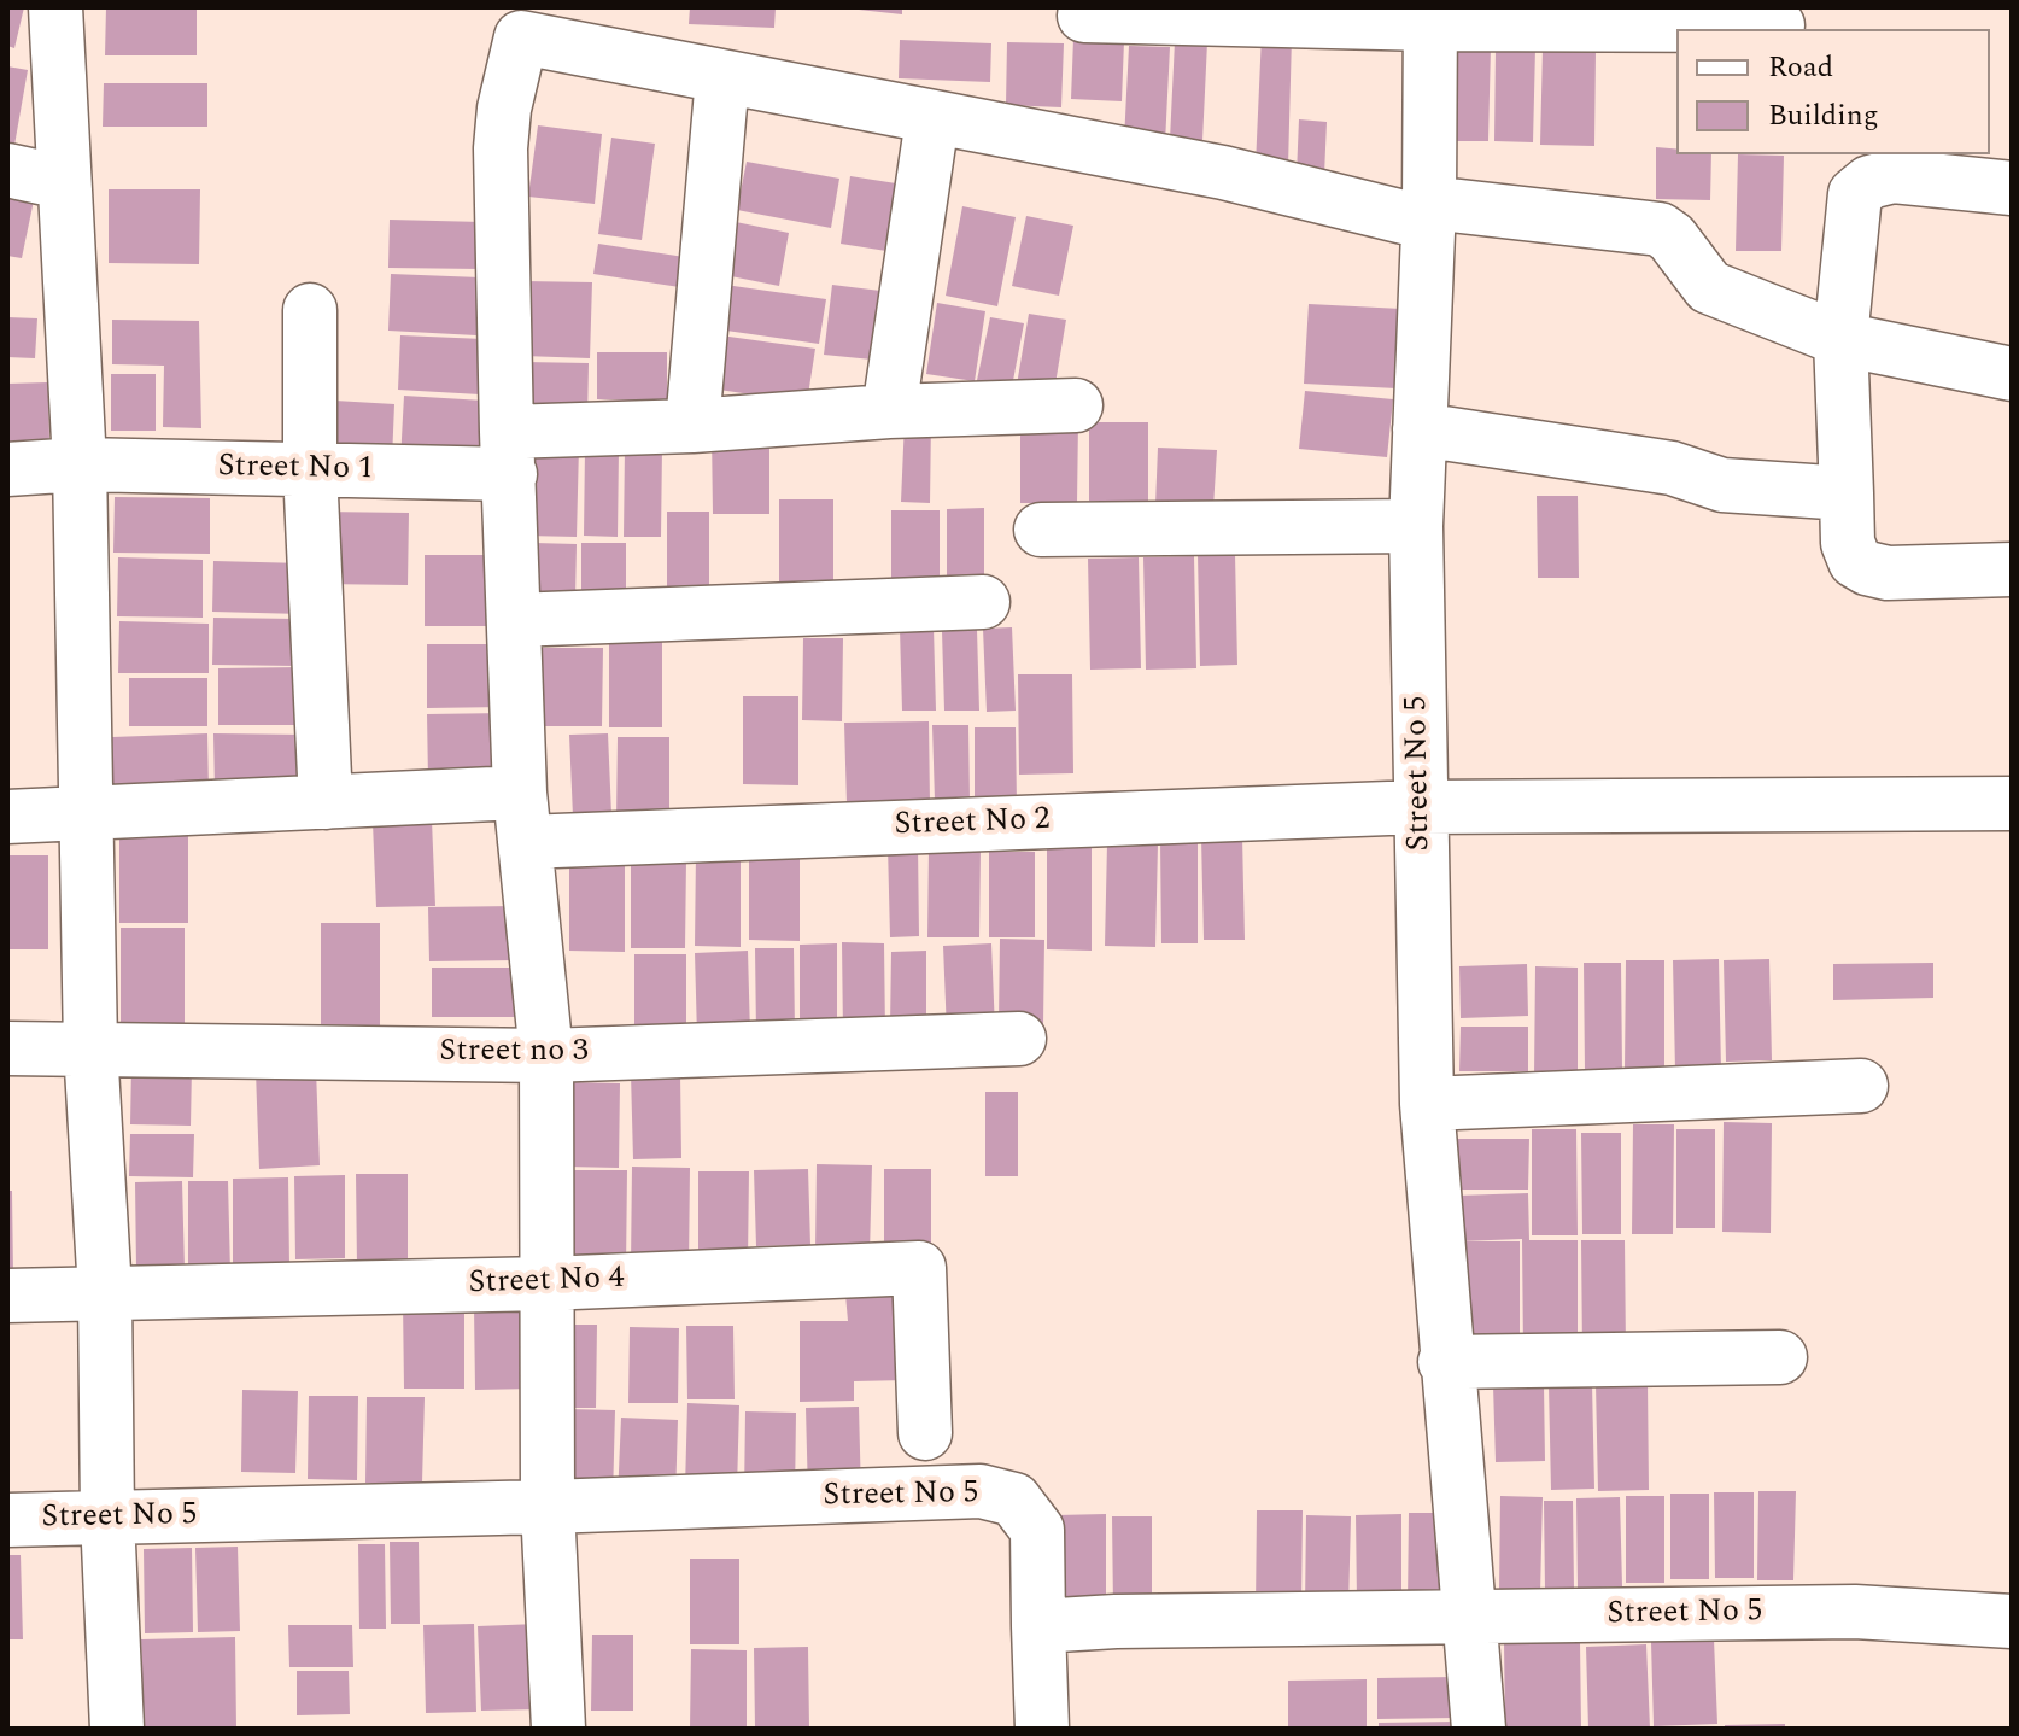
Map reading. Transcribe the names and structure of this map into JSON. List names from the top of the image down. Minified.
{"streets":{"street":["Street No 1","Street No 5","Street No 2","Street no 3","Street No 4"]},"crossings":[["Street No 5","Street No 2"]],"legend":["Road","Building"]}
